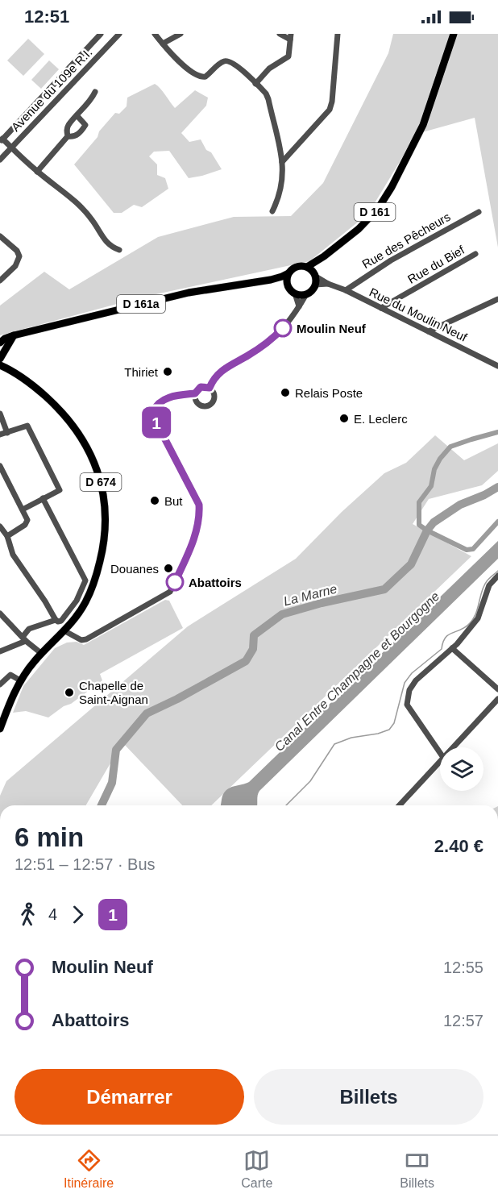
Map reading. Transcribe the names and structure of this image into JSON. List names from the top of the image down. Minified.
{"streets":{"main road":["D 161","D 161a","D 674"],"street":["Avenue du 109e R.I.","Rue des Pêcheurs","Rue du Bief","Rue du Moulin Neuf"]},"crossings":[["D 161","D 161a"],["D 161","Rue du Moulin Neuf"],["Rue des Pêcheurs","Rue du Moulin Neuf"],["Rue du Bief","Rue du Moulin Neuf"],["D 161a","Rue du Moulin Neuf"]],"water":["La Marne","Canal Entre Champagne et Bourgogne"],"places":["Moulin Neuf","Thiriet","Relais Poste","E. Leclerc","But","Douanes","Abattoirs","Chapelle de Saint-Aignan"],"lines":["bus line 1"],"page":{"status":"12:51","on_map":"1","heading":["6 min","12:51 – 12:57 · Bus","2.40 €"],"legs":["4","1"],"list":[{"name":"Moulin Neuf","value":"12:55"},{"name":"Abattoirs","value":"12:57"}],"buttons":["Démarrer","Billets"],"tabs":["Itinéraire","Carte","Billets"]}}
